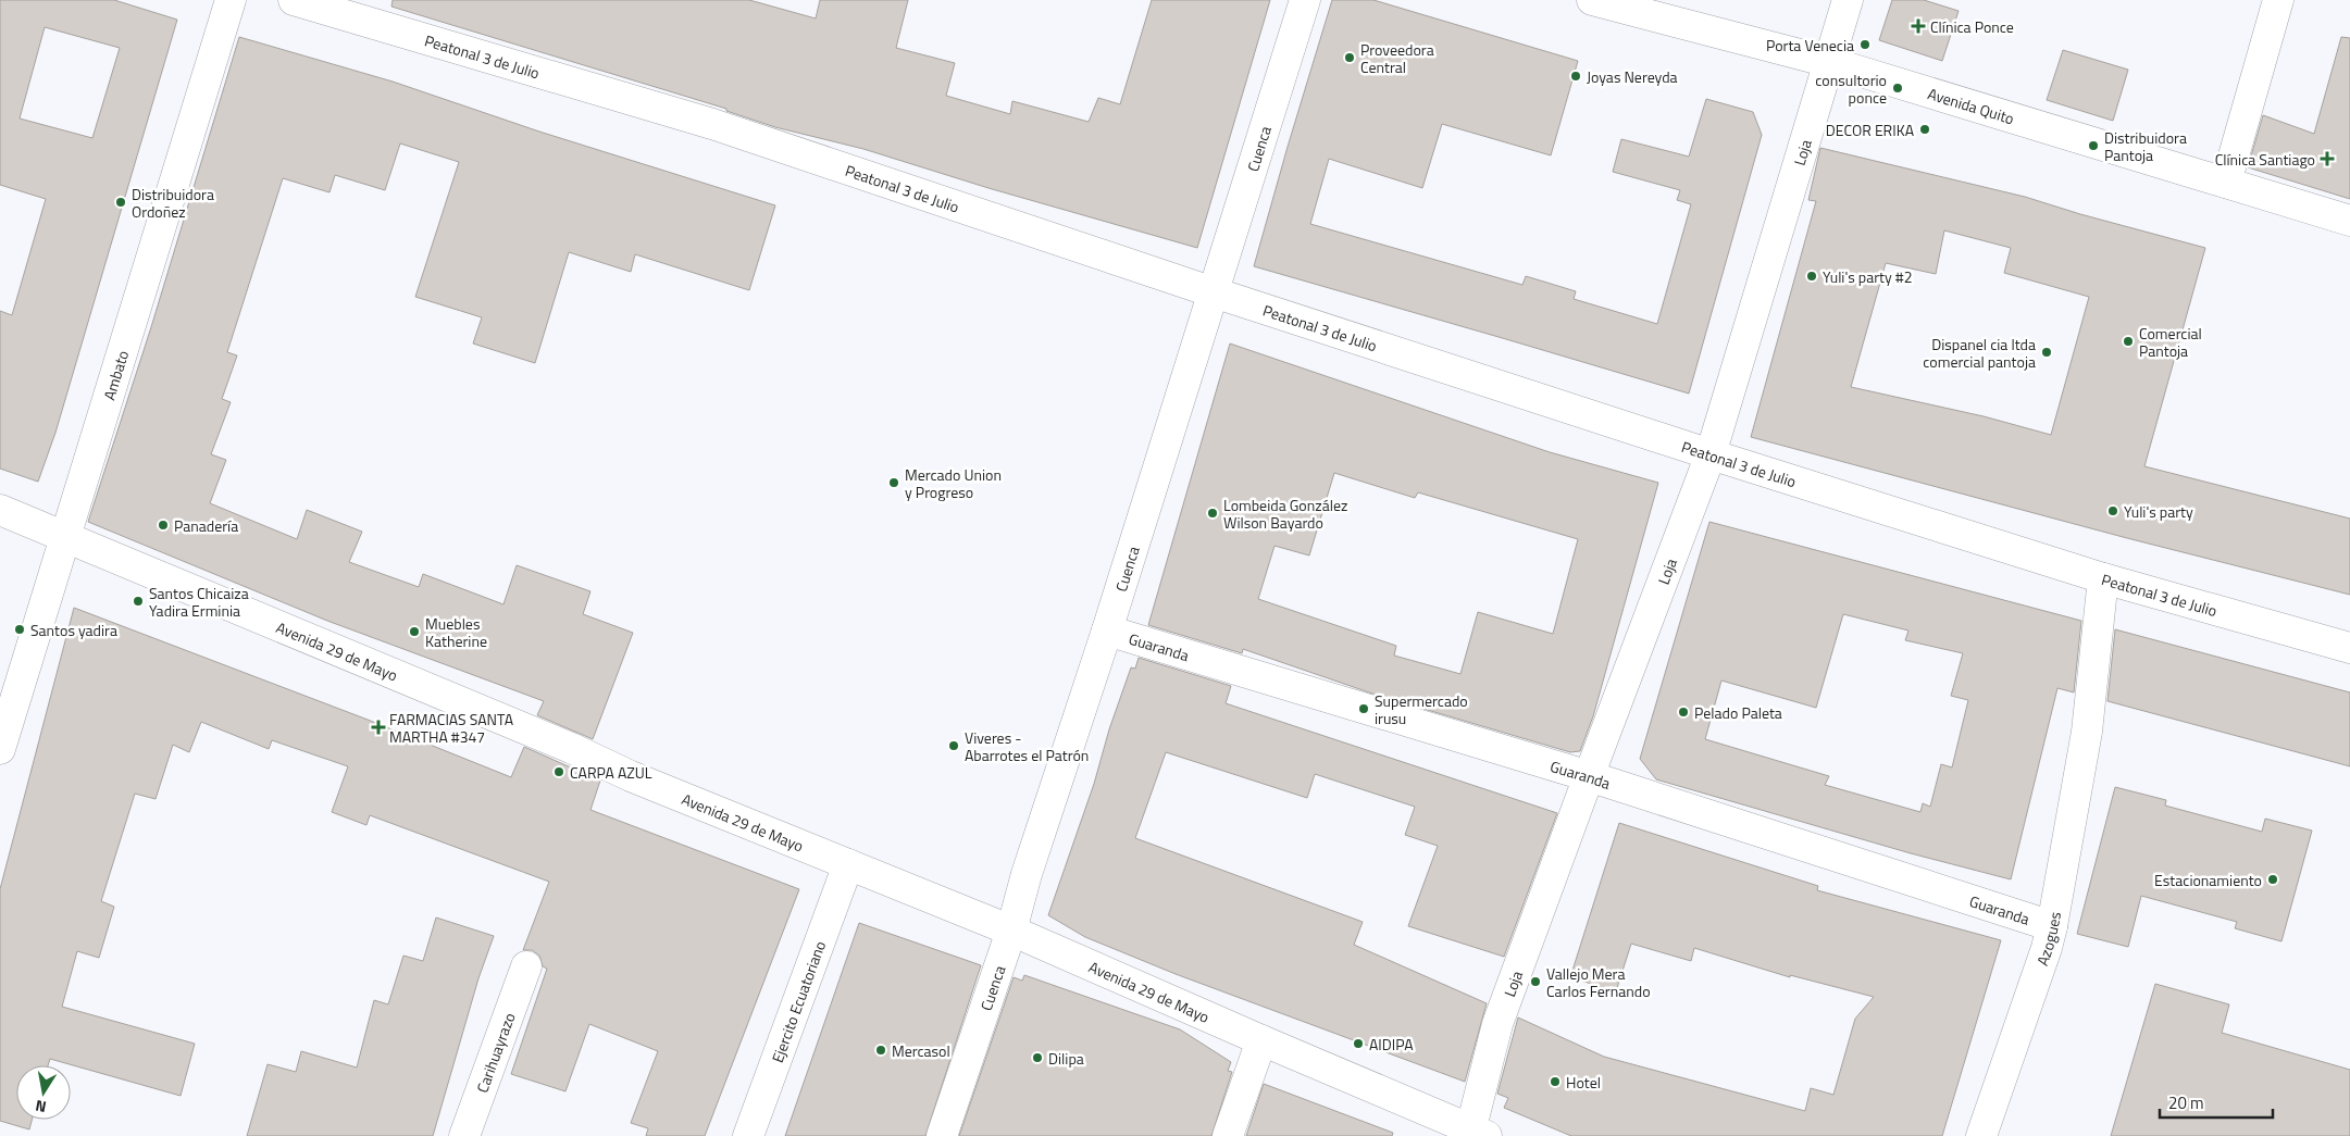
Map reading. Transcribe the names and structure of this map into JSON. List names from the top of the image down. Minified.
{"streets":{"street":["Peatonal 3 de Julio","Avenida Quito","Cuenca","Loja","Ambato","Guaranda","Avenida 29 de Mayo","Azogues","Ejercito Ecuatoriano","Carihuayrazo"]},"crossings":[["Peatonal 3 de Julio","Cuenca"],["Peatonal 3 de Julio","Loja"],["Peatonal 3 de Julio","Azogues"],["Avenida Quito","Loja"],["Cuenca","Guaranda"],["Cuenca","Avenida 29 de Mayo"],["Loja","Guaranda"],["Loja","Avenida 29 de Mayo"],["Ambato","Avenida 29 de Mayo"],["Guaranda","Azogues"],["Avenida 29 de Mayo","Ejercito Ecuatoriano"]],"places":{"health":["Clínica Ponce","Clínica Santiago","FARMACIAS SANTA MARTHA #347"],"other":["Porta Venecia","Proveedora Central","Joyas Nereyda","consultorio ponce","DECOR ERIKA","Distribuidora Pantoja","Distribuidora Ordoñez","Yuli's party #2","Comercial Pantoja","Dispanel cia ltda comercial pantoja","Mercado Union y Progreso","Yuli's party","Lombeida González Wilson Bayardo","Panadería","Santos Chicaiza Yadira Erminia","Santos yadira","Muebles Katherine","Supermercado irusu","Pelado Paleta","Viveres - Abarrotes el Patrón","CARPA AZUL","Estacionamiento","Vallejo Mera Carlos Fernando","AIDIPA","Mercasol","Dilipa","Hotel"]},"scale_bar":"20 m","north":"bottom"}
